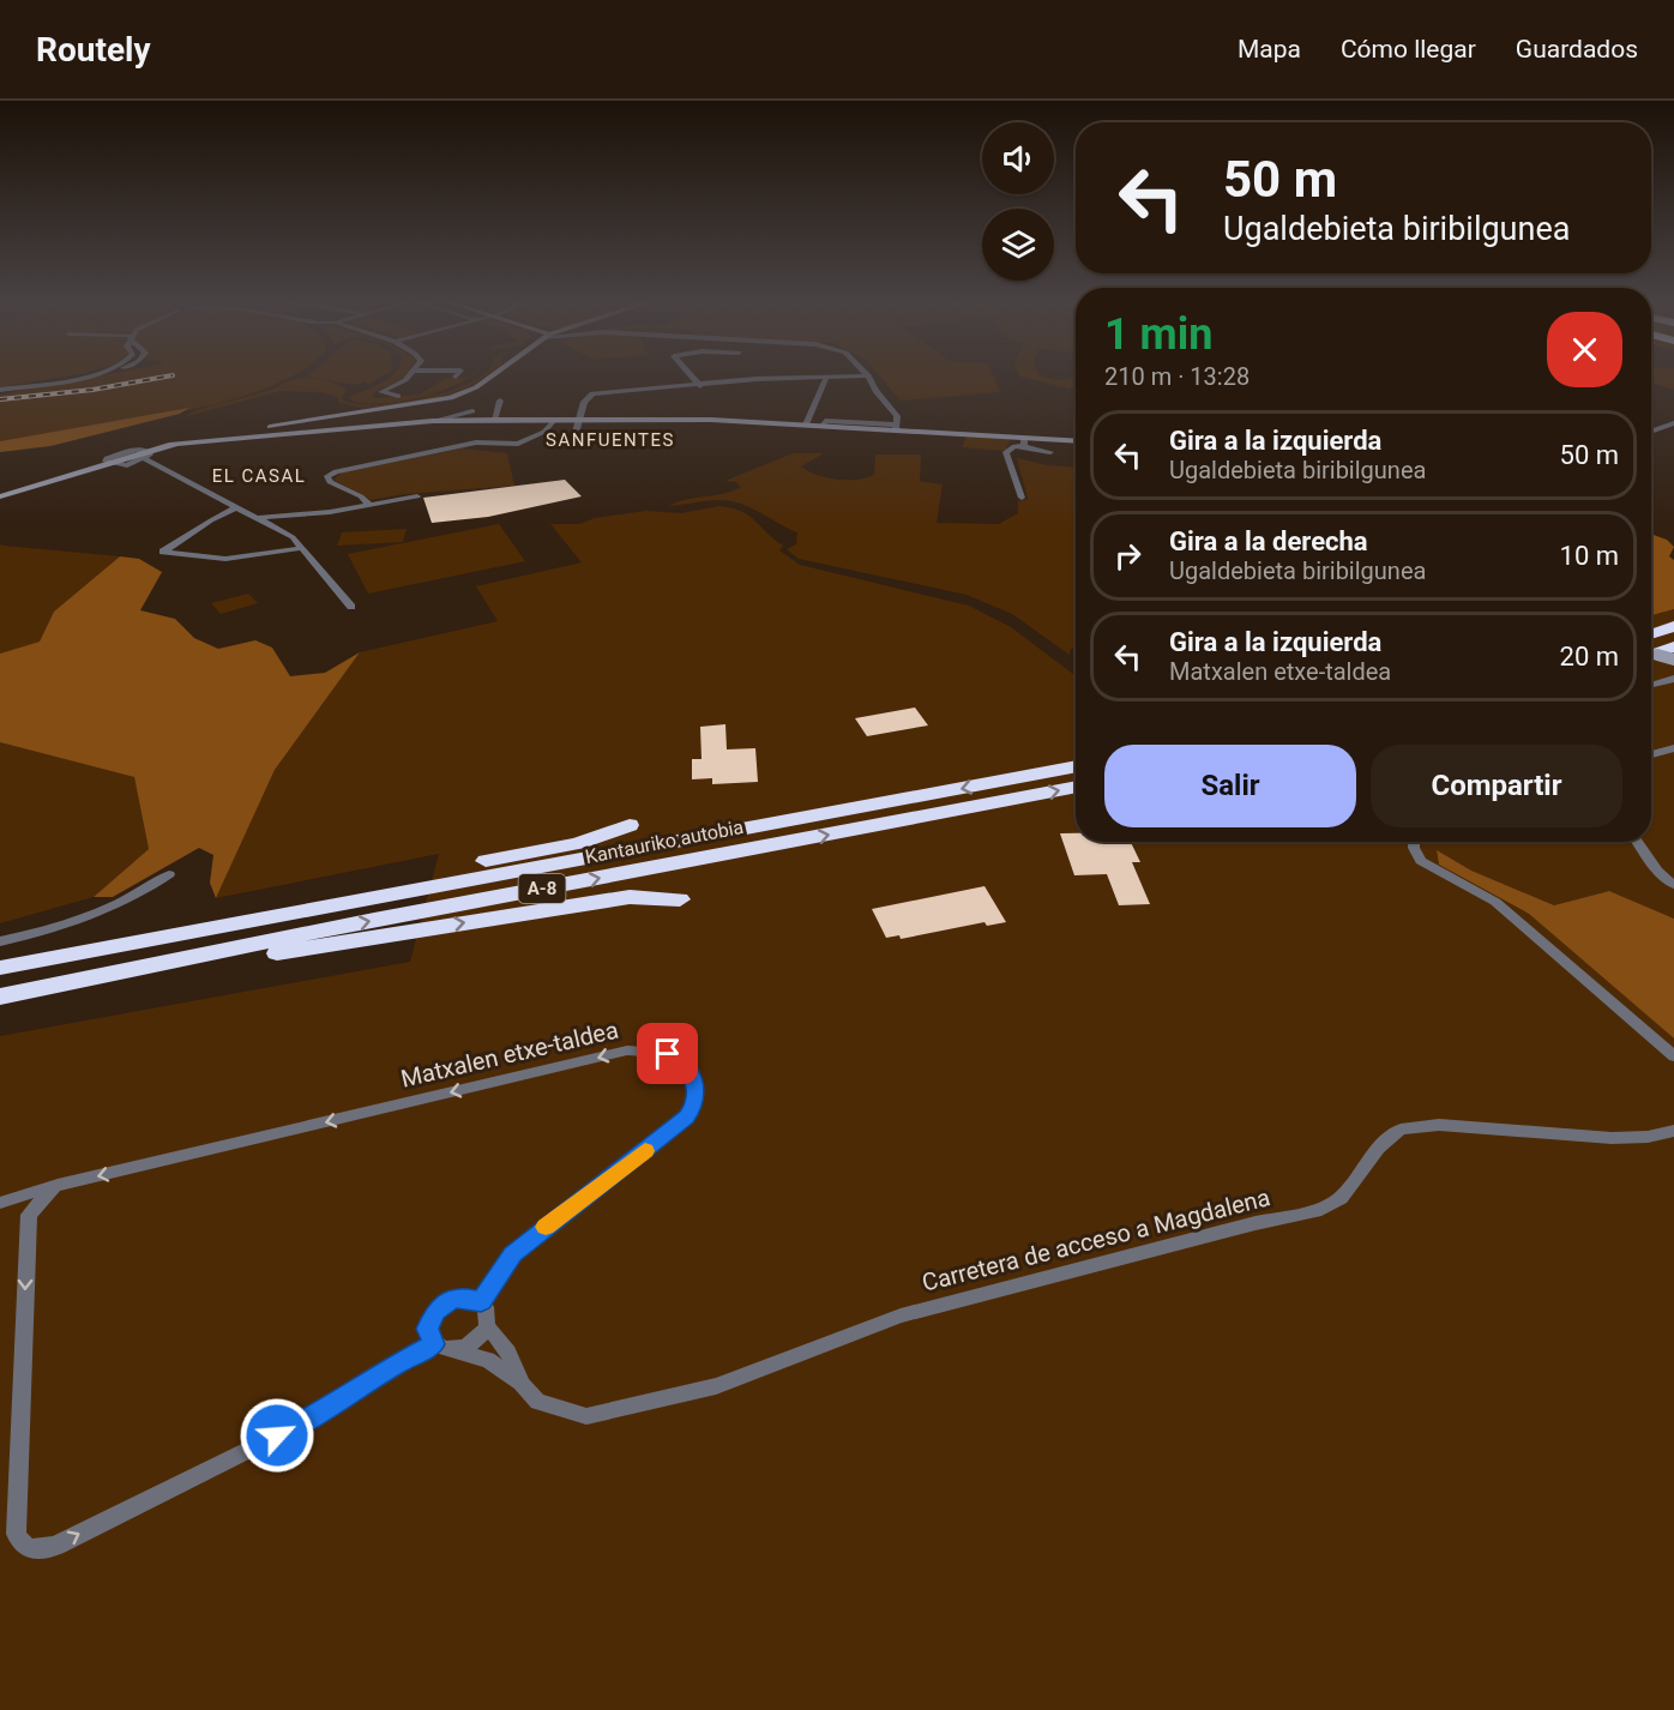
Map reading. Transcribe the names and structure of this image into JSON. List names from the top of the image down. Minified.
{"streets":{"highway":["Kantauriko autobia","A-8"],"street":["Matxalen etxe-taldea","Carretera de acceso a Magdalena"]},"crossings":[["Matxalen etxe-taldea","Carretera de acceso a Magdalena"]],"districts":["SANFUENTES","EL CASAL"],"page":{"header":"Routely","nav":["Mapa","Cómo llegar","Guardados"],"turn":["50 m","Ugaldebieta biribilgunea"],"heading":["1 min","210 m · 13:28"],"list":[{"name":"Gira a la izquierda","note":"Ugaldebieta biribilgunea","value":"50 m"},{"name":"Gira a la derecha","note":"Ugaldebieta biribilgunea","value":"10 m"},{"name":"Gira a la izquierda","note":"Matxalen etxe-taldea","value":"20 m"}],"buttons":["Salir","Compartir"]}}
